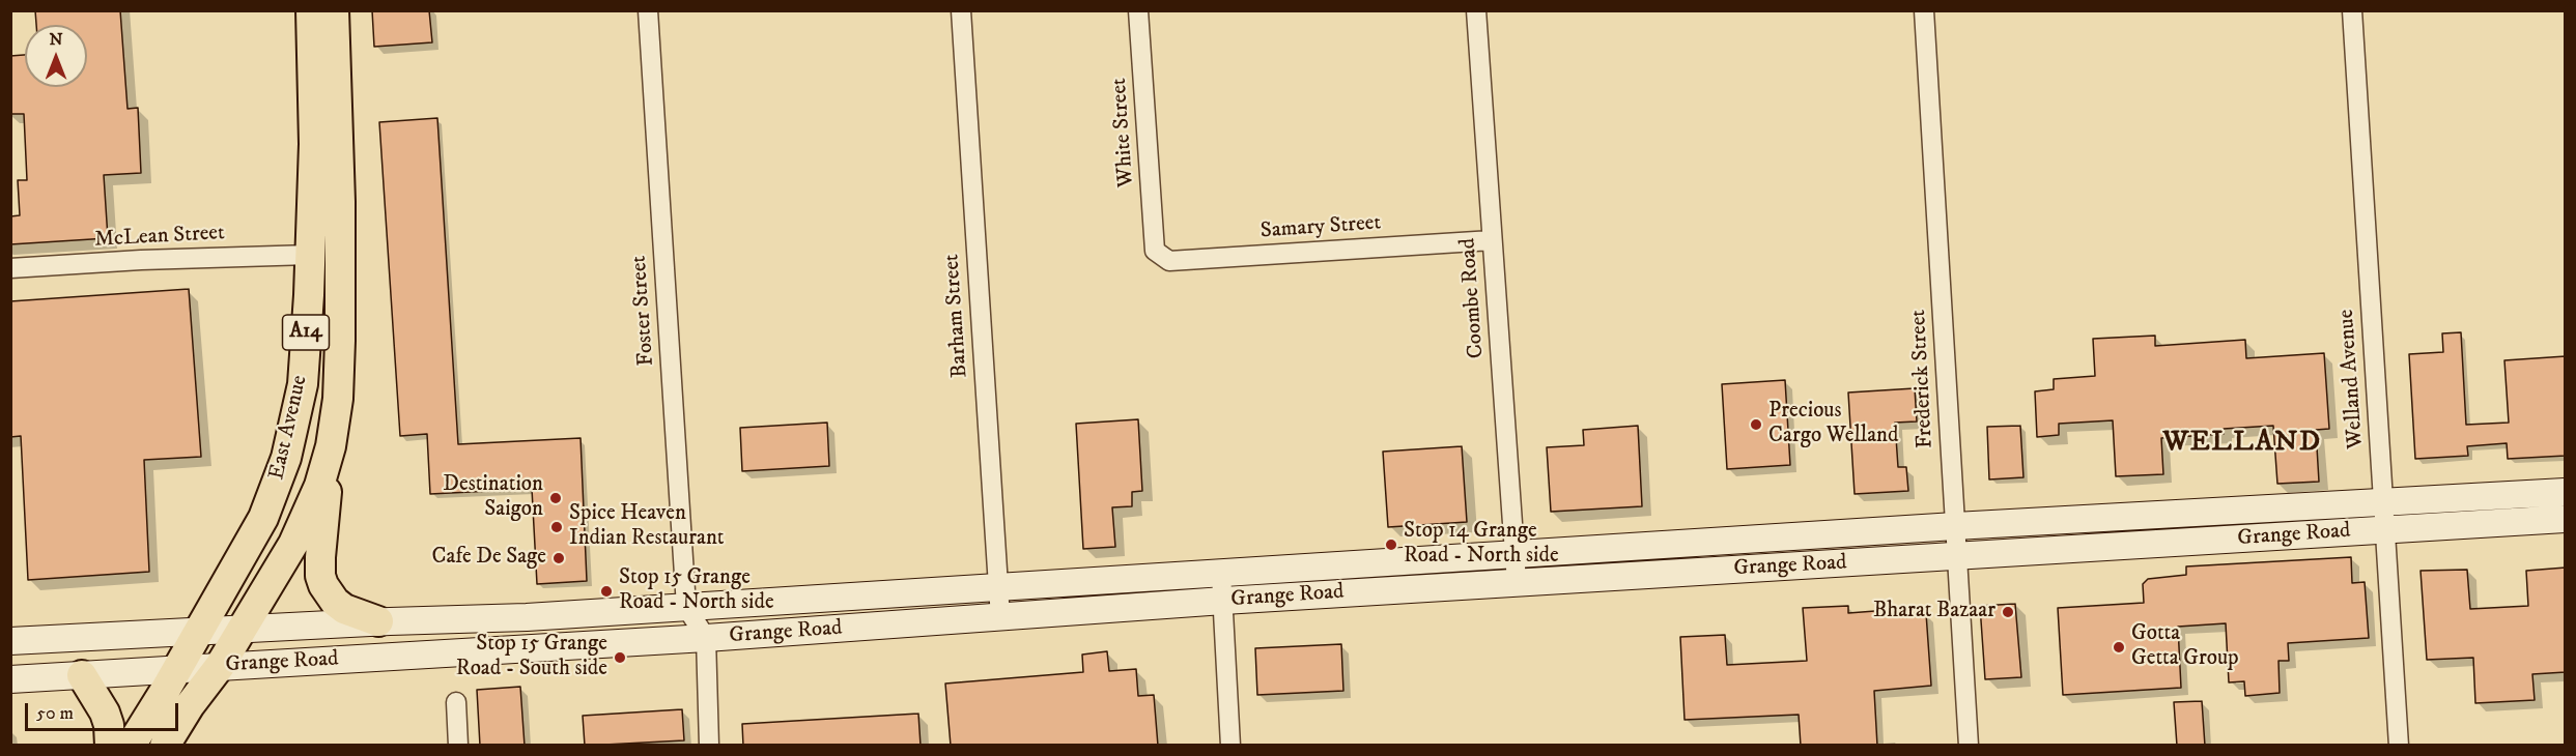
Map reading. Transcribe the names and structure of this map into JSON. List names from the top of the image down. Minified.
{"streets":{"main road":["A14","East Avenue","Grange Road"],"street":["White Street","Samary Street","McLean Street","Coombe Road","Foster Street","Barham Street","Frederick Street","Welland Avenue"]},"crossings":[["White Street","Samary Street"],["Samary Street","Coombe Road"],["McLean Street","East Avenue"],["Coombe Road","Grange Road"],["Foster Street","Grange Road"],["Barham Street","Grange Road"],["A14","East Avenue"],["A14","Grange Road"],["Frederick Street","Grange Road"],["Welland Avenue","Grange Road"],["East Avenue","Grange Road"]],"districts":["WELLAND"],"places":["Precious Cargo Welland","Destination Saigon","Spice Heaven Indian Restaurant","Stop 14 Grange Road - North side","Cafe De Sage","Stop 15 Grange Road - North side","Bharat Bazaar","Gotta Getta Group","Stop 15 Grange Road - South side"],"scale_bar":"50 m","north":"top"}
